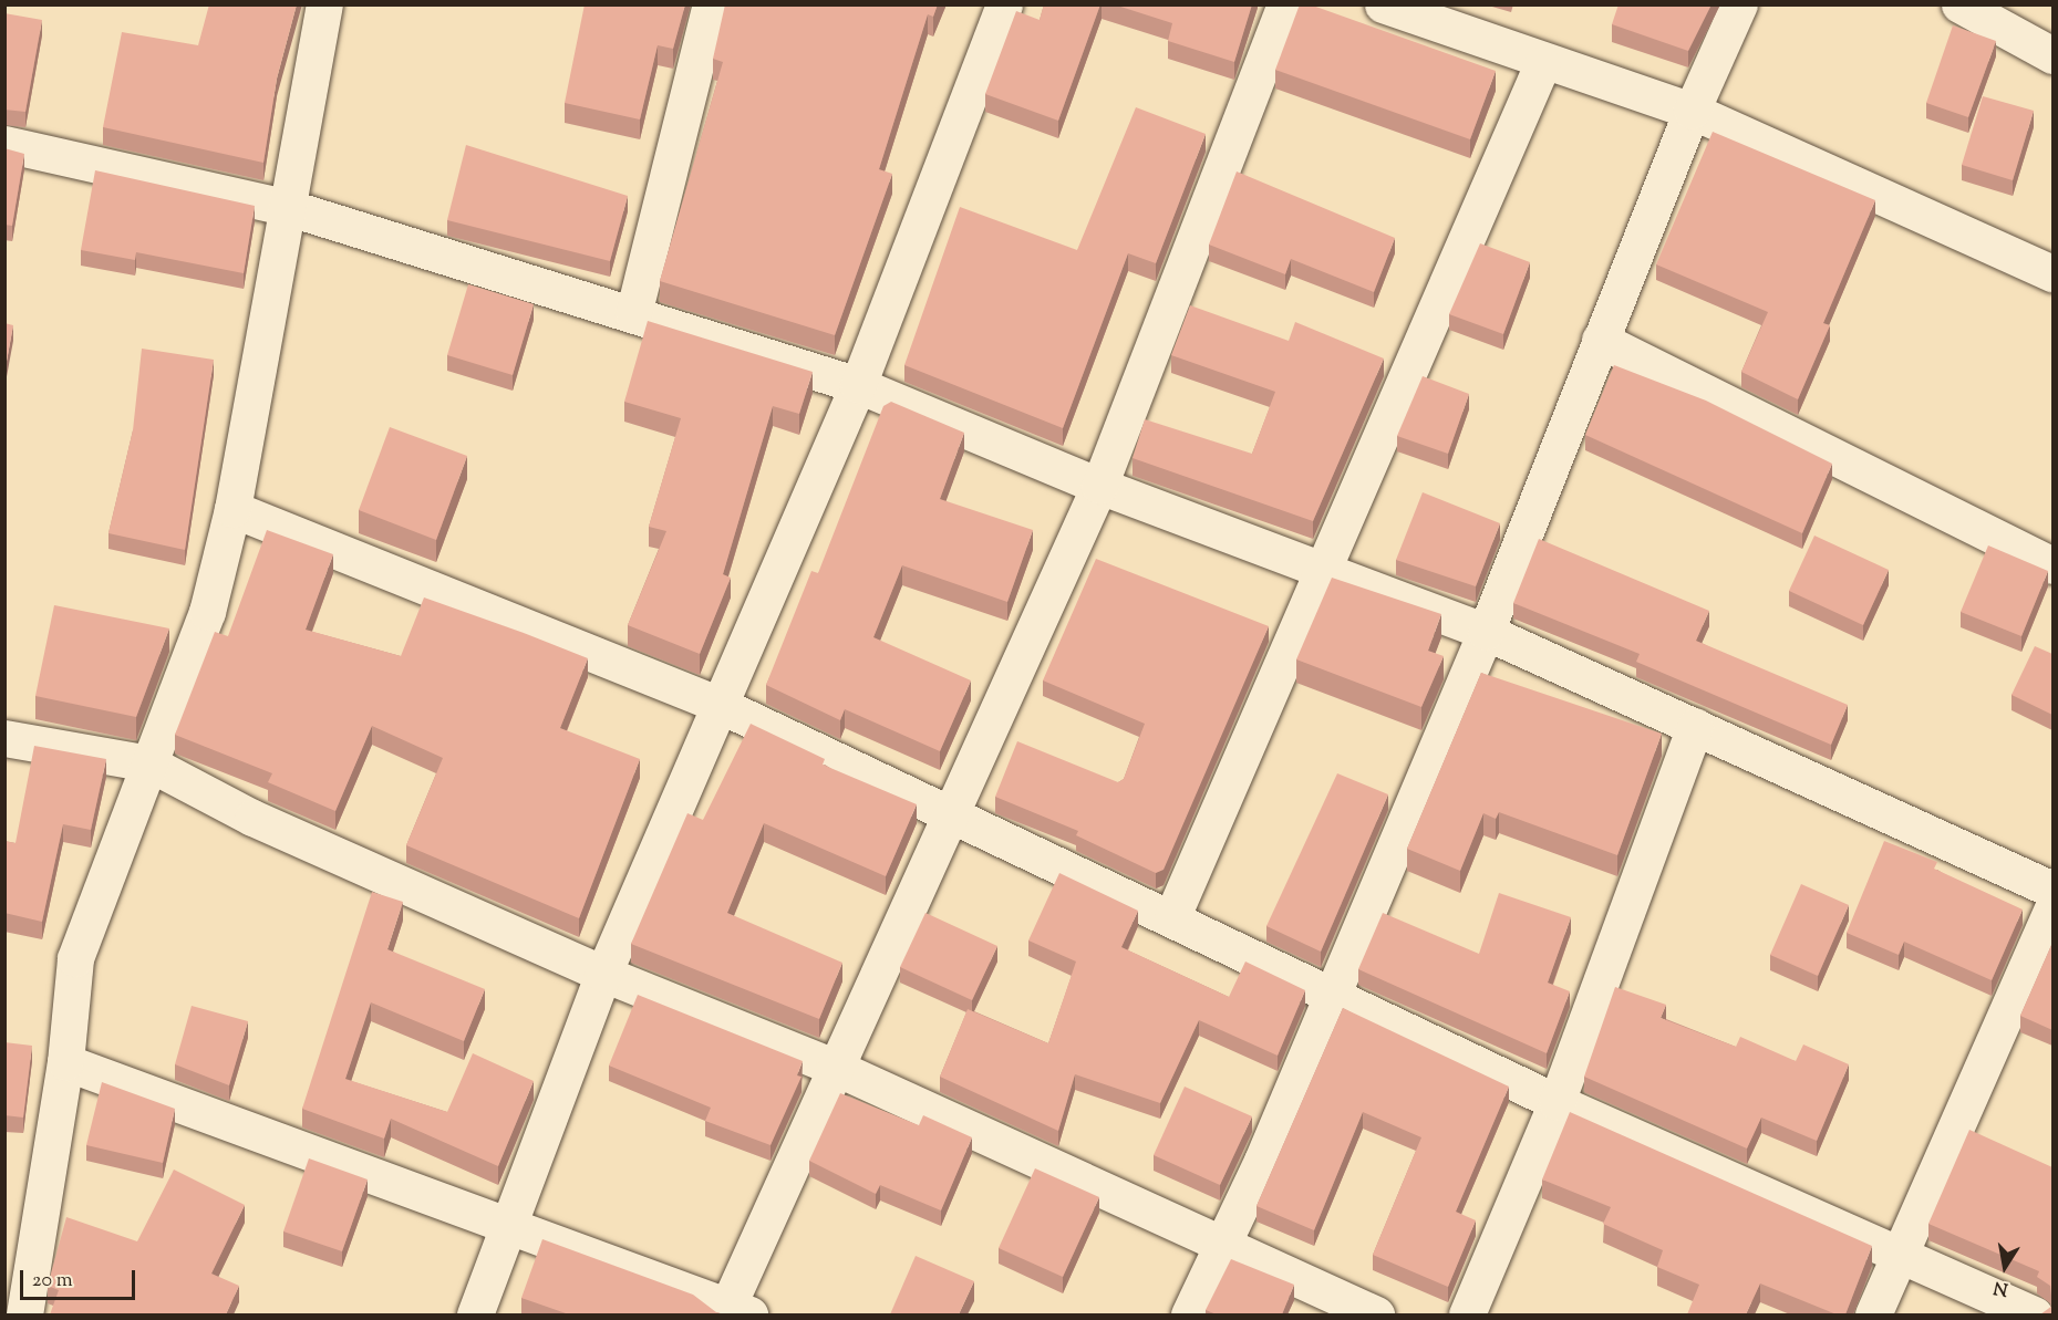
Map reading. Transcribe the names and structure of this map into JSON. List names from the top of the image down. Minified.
{"scale_bar":"20 m","north":"bottom"}
